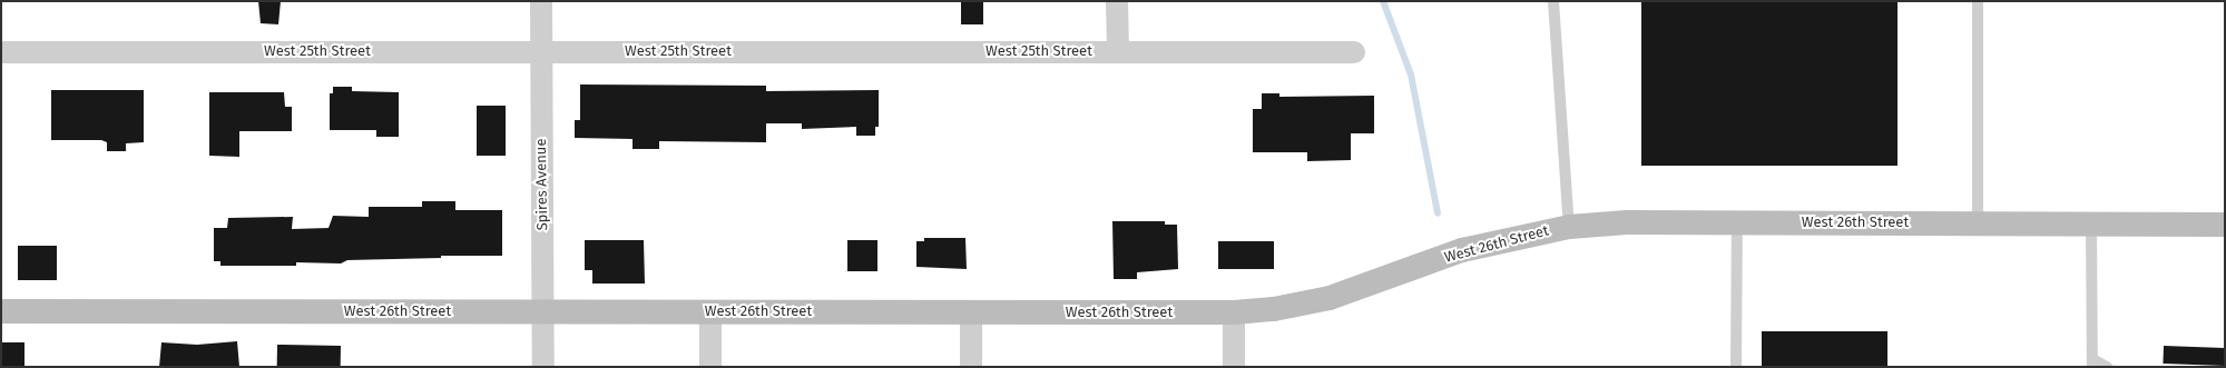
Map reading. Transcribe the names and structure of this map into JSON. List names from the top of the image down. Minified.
{"streets":{"main road":["West 26th Street"],"street":["West 25th Street","Spires Avenue"]},"crossings":[["West 25th Street","Spires Avenue"],["Spires Avenue","West 26th Street"]]}
